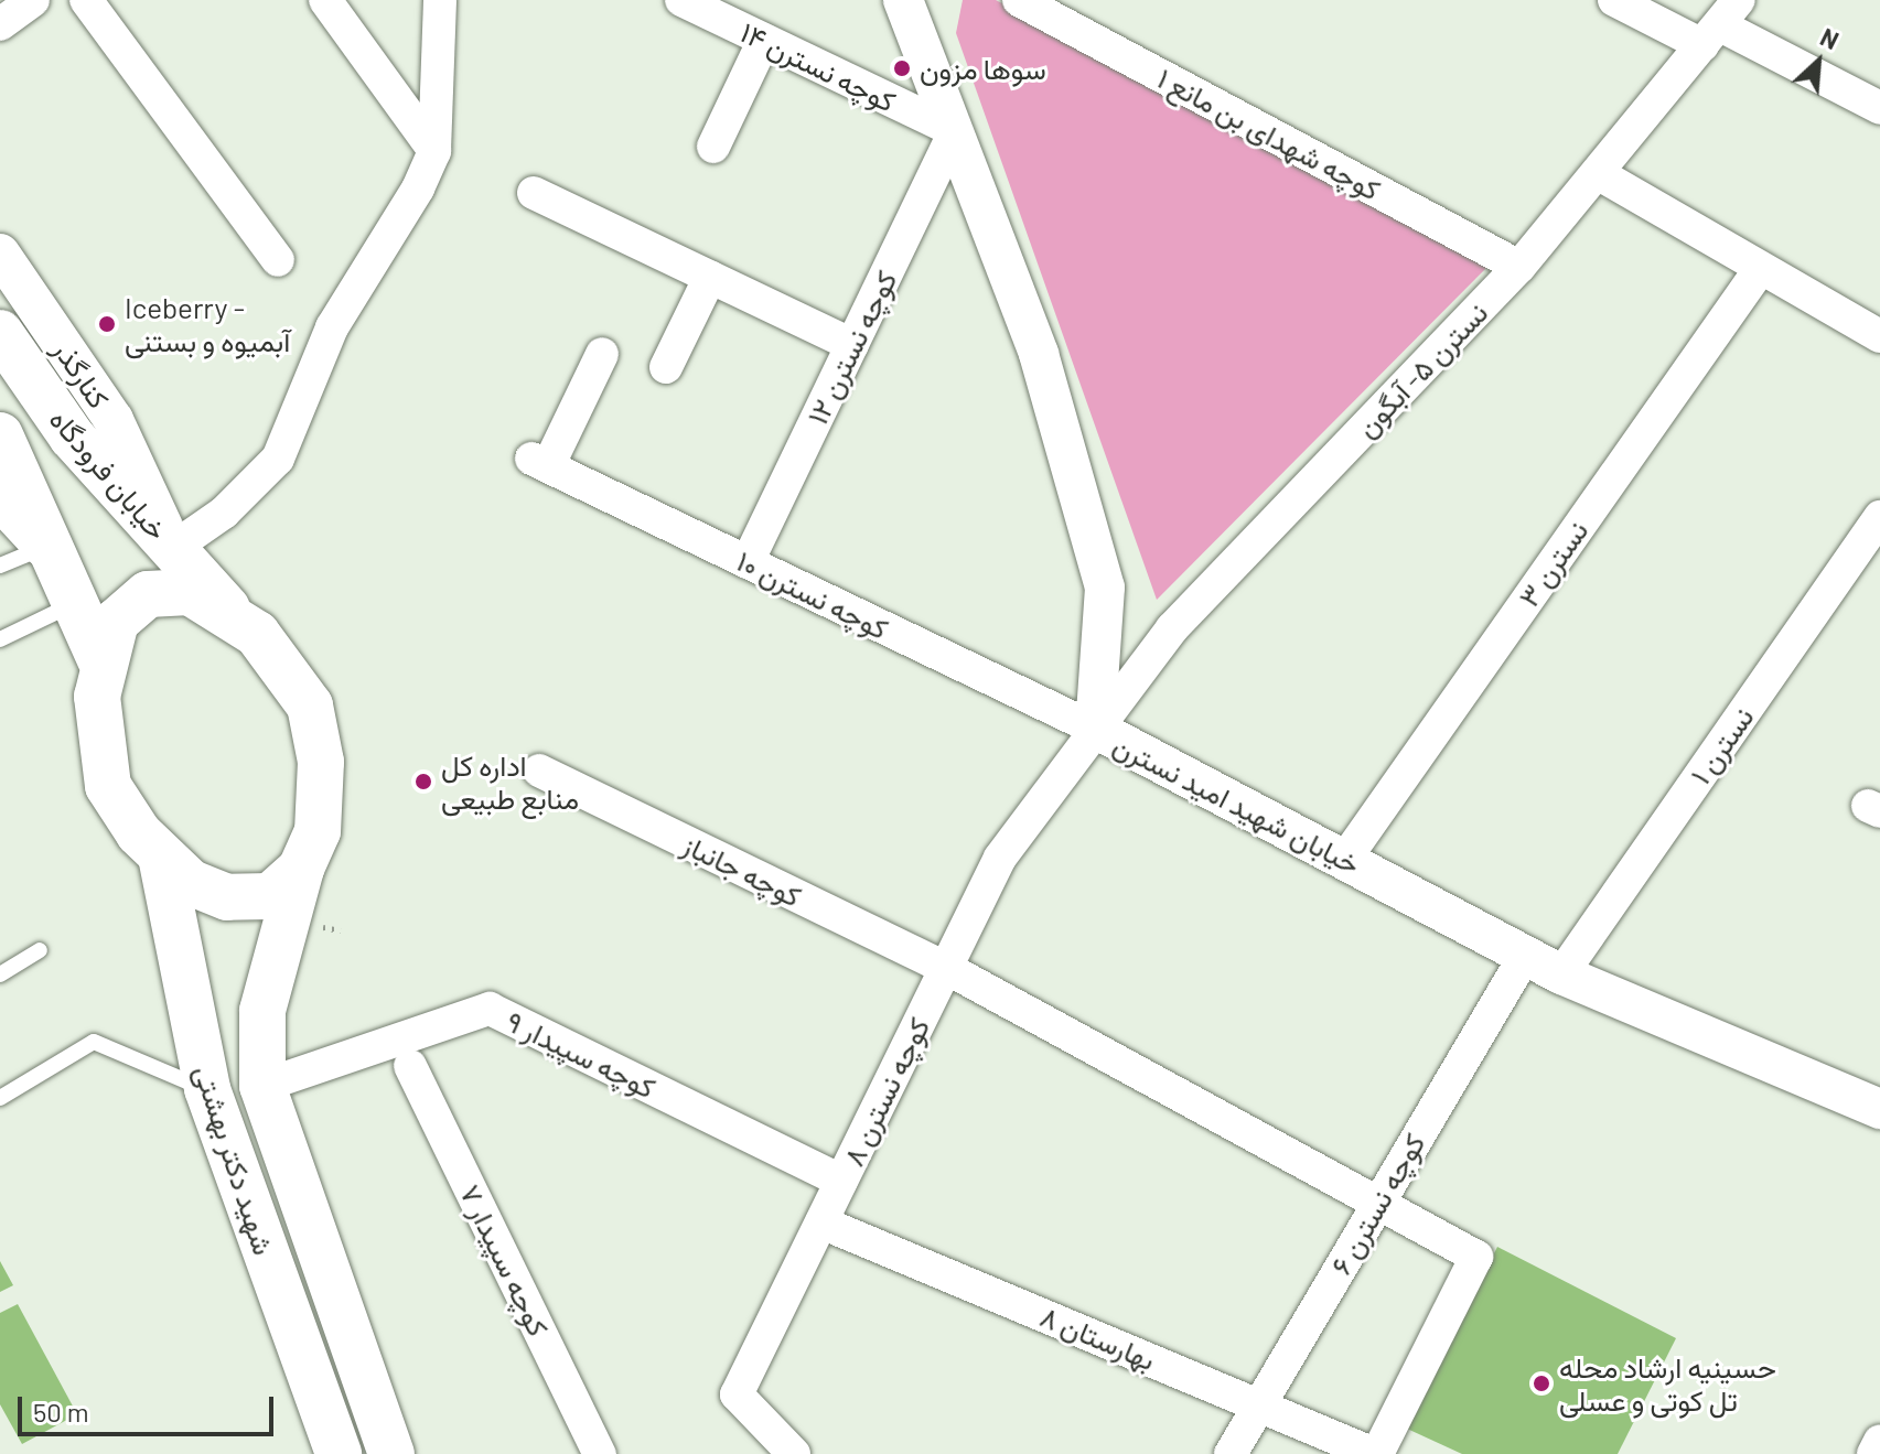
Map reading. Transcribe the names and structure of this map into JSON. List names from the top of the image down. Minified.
{"streets":{"main road":["خیابان فرودگاه","شهید دکتر بهشتی"],"street":["کوچه نسترن ۱۴","کوچه شهدای بن مانع ۱","کوچه نسترن ۱۲","نسترن ۵- آبگون","کنارگذر","نسترن ۳","کوچه نسترن ۱۰","نسترن ۱","خیابان شهید امید نسترن","کوچه جانباز","کوچه سپیدار ۹","کوچه نسترن ۸","کوچه نسترن ۶","کوچه سپیدار ۷","بهارستان ۸"]},"crossings":[["کوچه نسترن ۱۴","کوچه نسترن ۱۲"],["کوچه نسترن ۱۴","خیابان شهید امید نسترن"],["کوچه شهدای بن مانع ۱","نسترن ۵- آبگون"],["کوچه نسترن ۱۲","کوچه نسترن ۱۰"],["کوچه نسترن ۱۲","خیابان شهید امید نسترن"],["نسترن ۵- آبگون","کوچه نسترن ۱۰"],["نسترن ۵- آبگون","خیابان شهید امید نسترن"],["نسترن ۵- آبگون","کوچه نسترن ۸"],["کنارگذر","خیابان فرودگاه"],["خیابان فرودگاه","شهید دکتر بهشتی"],["نسترن ۳","خیابان شهید امید نسترن"],["کوچه نسترن ۱۰","خیابان شهید امید نسترن"],["کوچه نسترن ۱۰","کوچه نسترن ۸"],["نسترن ۱","خیابان شهید امید نسترن"],["خیابان شهید امید نسترن","کوچه نسترن ۸"],["خیابان شهید امید نسترن","کوچه نسترن ۶"],["کوچه جانباز","کوچه نسترن ۸"],["کوچه جانباز","کوچه نسترن ۶"],["کوچه جانباز","بهارستان ۸"],["کوچه سپیدار ۹","کوچه نسترن ۸"],["کوچه سپیدار ۹","شهید دکتر بهشتی"],["کوچه نسترن ۸","بهارستان ۸"],["کوچه نسترن ۶","بهارستان ۸"]],"places":["سوها مزون","Iceberry - آبمیوه و بستنی","اداره کل منابع طبیعی","حسینیه ارشاد محله تل کوتی و عسلی"],"scale_bar":"50 m","north":"top right"}
